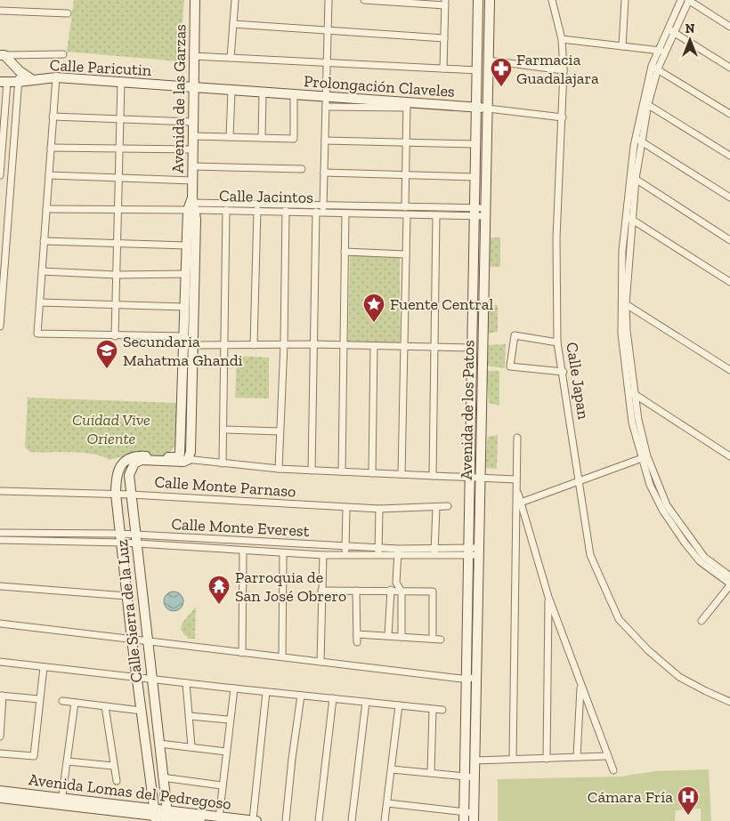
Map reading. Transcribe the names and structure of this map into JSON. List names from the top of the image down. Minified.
{"streets":{"street":["Calle Paricutin","Prolongación Claveles","Avenida de las Garzas","Calle Jacintos","Calle Japan","Avenida de los Patos","Calle Monte Parnaso","Calle Monte Everest","Calle Sierra de la Luz","Avenida Lomas del Pedregoso"]},"crossings":[["Calle Paricutin","Prolongación Claveles"],["Calle Paricutin","Avenida de las Garzas"],["Prolongación Claveles","Avenida de las Garzas"],["Prolongación Claveles","Calle Japan"],["Prolongación Claveles","Avenida de los Patos"],["Avenida de las Garzas","Calle Jacintos"],["Avenida de las Garzas","Calle Sierra de la Luz"],["Calle Jacintos","Avenida de los Patos"],["Avenida de los Patos","Calle Monte Everest"],["Calle Monte Parnaso","Calle Sierra de la Luz"],["Calle Monte Everest","Calle Sierra de la Luz"],["Calle Sierra de la Luz","Avenida Lomas del Pedregoso"]],"parks":["Cuidad Vive Oriente"],"places":{"pharmacy":["Farmacia Guadalajara"],"place":["Fuente Central"],"school or university":["Secundaria Mahatma Ghandi"],"temple":["Parroquia de San José Obrero"],"hospital":["Cámara Fría"]},"north":"top"}
